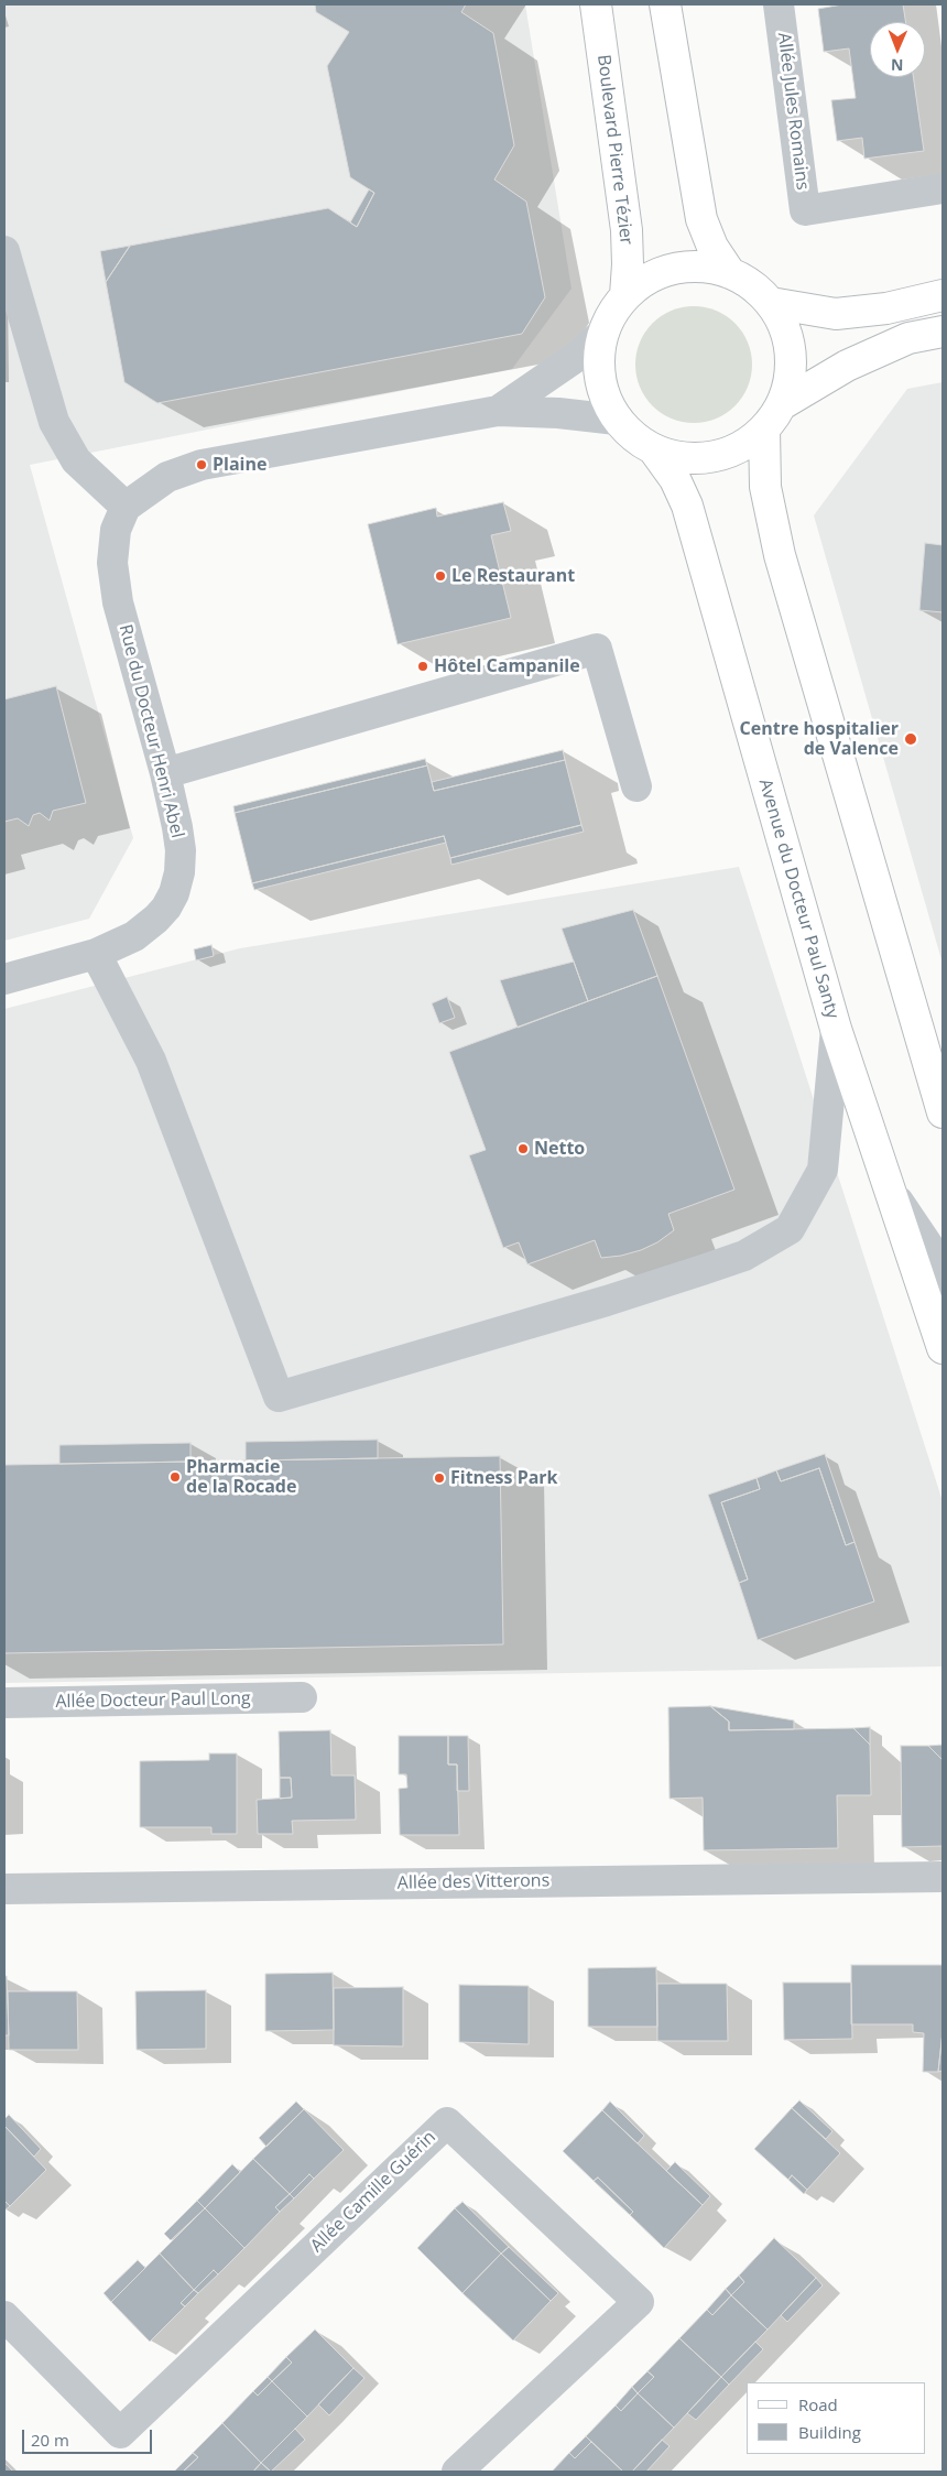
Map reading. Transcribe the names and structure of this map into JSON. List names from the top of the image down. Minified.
{"streets":{"main road":["Boulevard Pierre Tézier","Avenue du Docteur Paul Santy"],"street":["Allée Jules Romains","Rue du Docteur Henri Abel","Allée Docteur Paul Long","Allée des Vitterons","Allée Camille Guérin"]},"crossings":[["Boulevard Pierre Tézier","Avenue du Docteur Paul Santy"]],"places":["Plaine","Le Restaurant","Hôtel Campanile","Centre hospitalier de Valence","Netto","Pharmacie de la Rocade","Fitness Park"],"legend":["Road","Building"],"scale_bar":"20 m","north":"bottom"}
